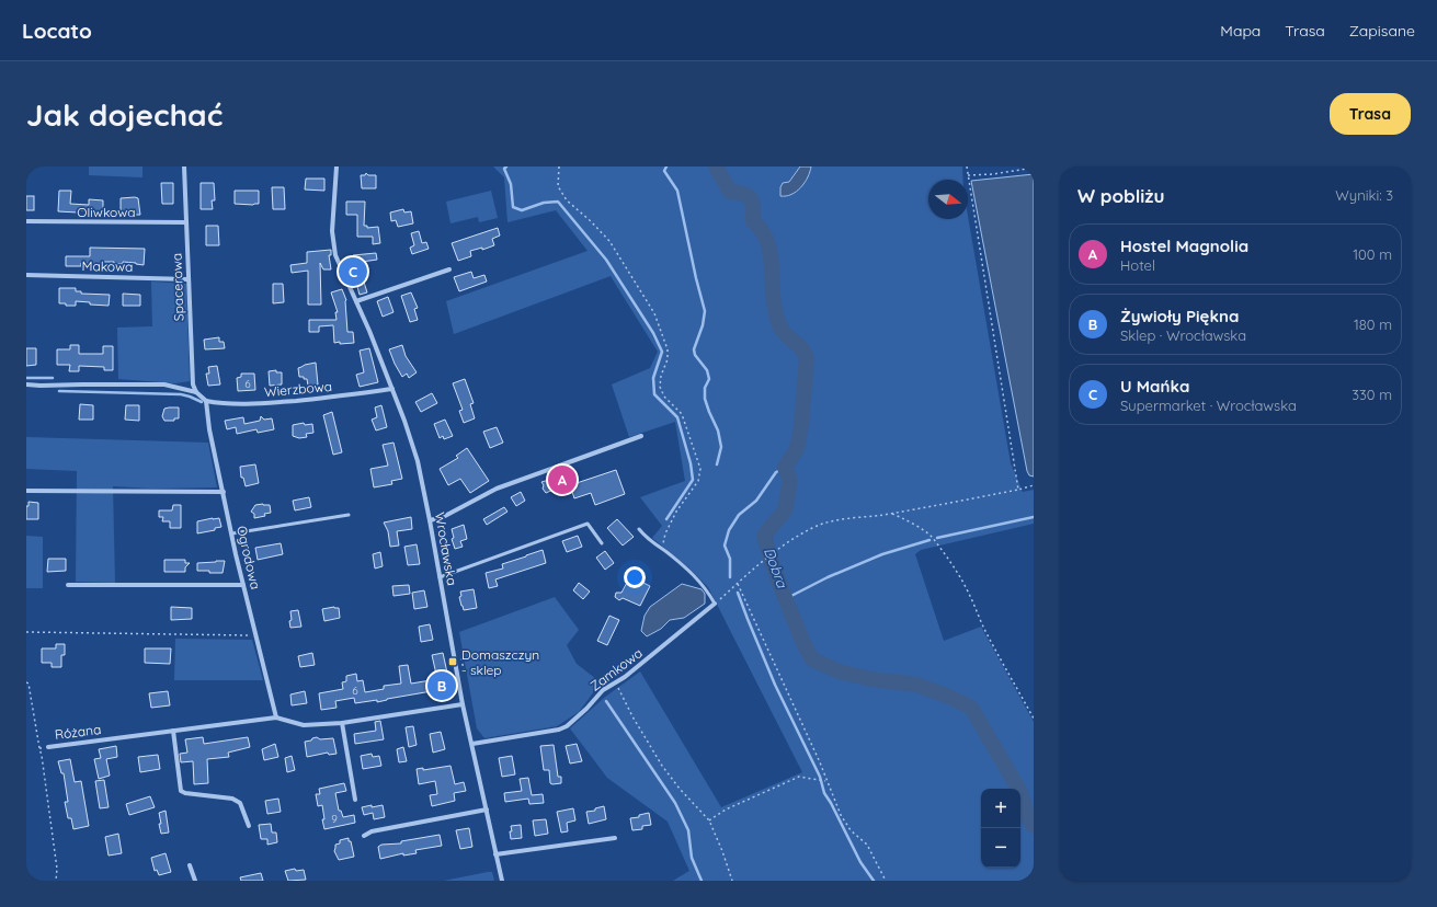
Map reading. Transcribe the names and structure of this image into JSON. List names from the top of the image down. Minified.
{"streets":{"street":["Oliwkowa","Makowa","Spacerowa","Wierzbowa","Wrocławska","Ogrodowa","Zamkowa","Różana"]},"crossings":[["Oliwkowa","Spacerowa"],["Makowa","Spacerowa"],["Wierzbowa","Wrocławska"],["Wierzbowa","Ogrodowa"],["Wrocławska","Zamkowa"],["Wrocławska","Różana"],["Ogrodowa","Różana"]],"water":["Dobra"],"places":{"transit":["Domaszczyn - sklep"]},"house_numbers":["6","6","9"],"north":"right","page":{"header":"Locato","nav":["Mapa","Trasa","Zapisane"],"buttons":"Trasa","title":"Jak dojechać","heading":["W pobliżu","Wyniki: 3"],"list":[{"mark":"A","name":"Hostel Magnolia","note":"Hotel","value":"100 m"},{"mark":"B","name":"Żywioły Piękna","note":"Sklep · Wrocławska","value":"180 m"},{"mark":"C","name":"U Mańka","note":"Supermarket · Wrocławska","value":"330 m"}],"pins":["C","A","B"],"map_buttons":["+","−"]}}
